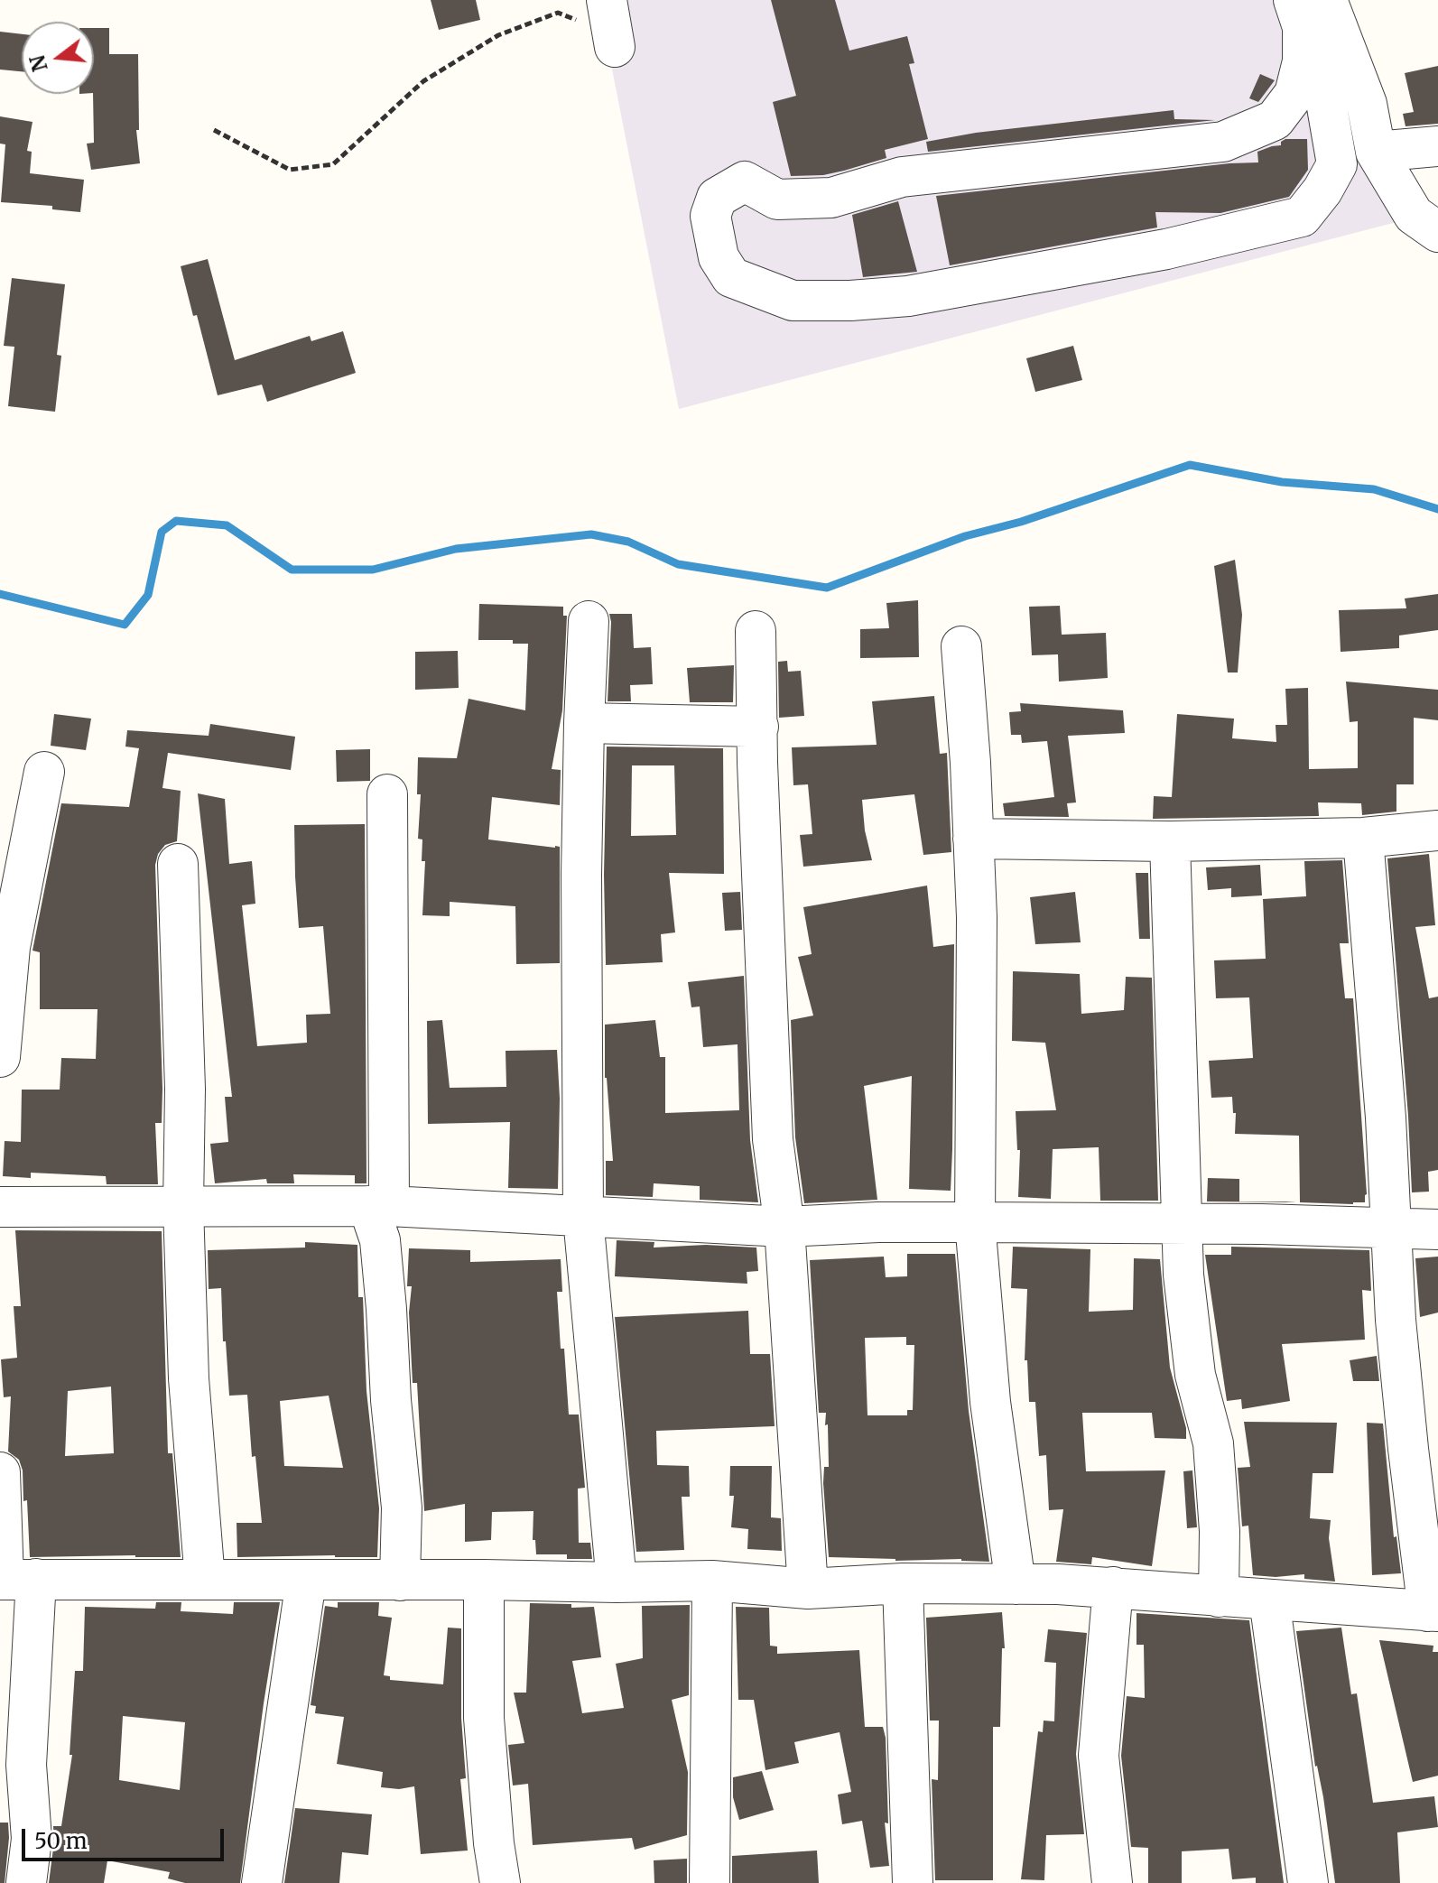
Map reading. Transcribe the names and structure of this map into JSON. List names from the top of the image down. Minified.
{"scale_bar":"50 m","north":"left"}
